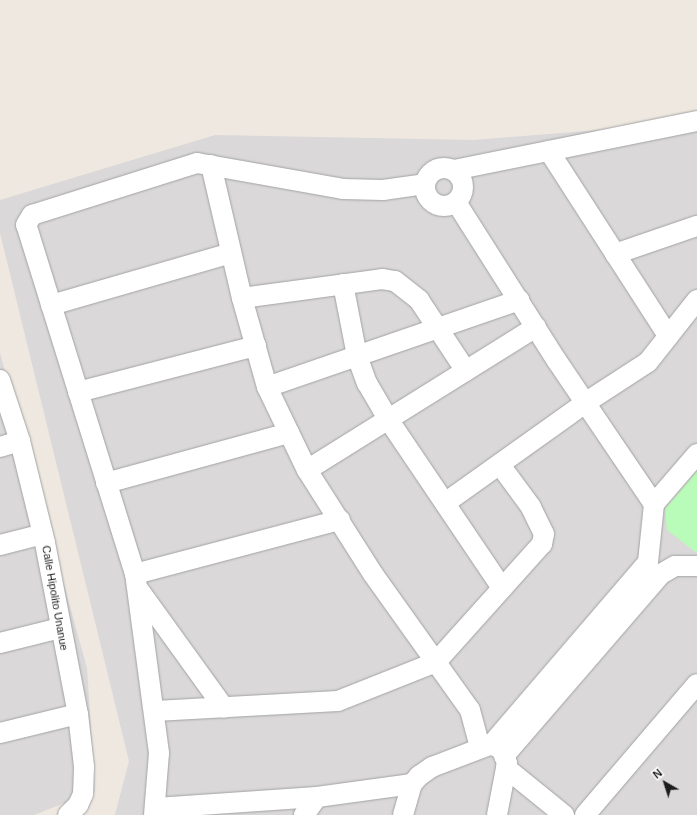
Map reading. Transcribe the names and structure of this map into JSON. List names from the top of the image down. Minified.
{"streets":{"street":["Calle Hipolito Unanue"]},"north":"top left"}
